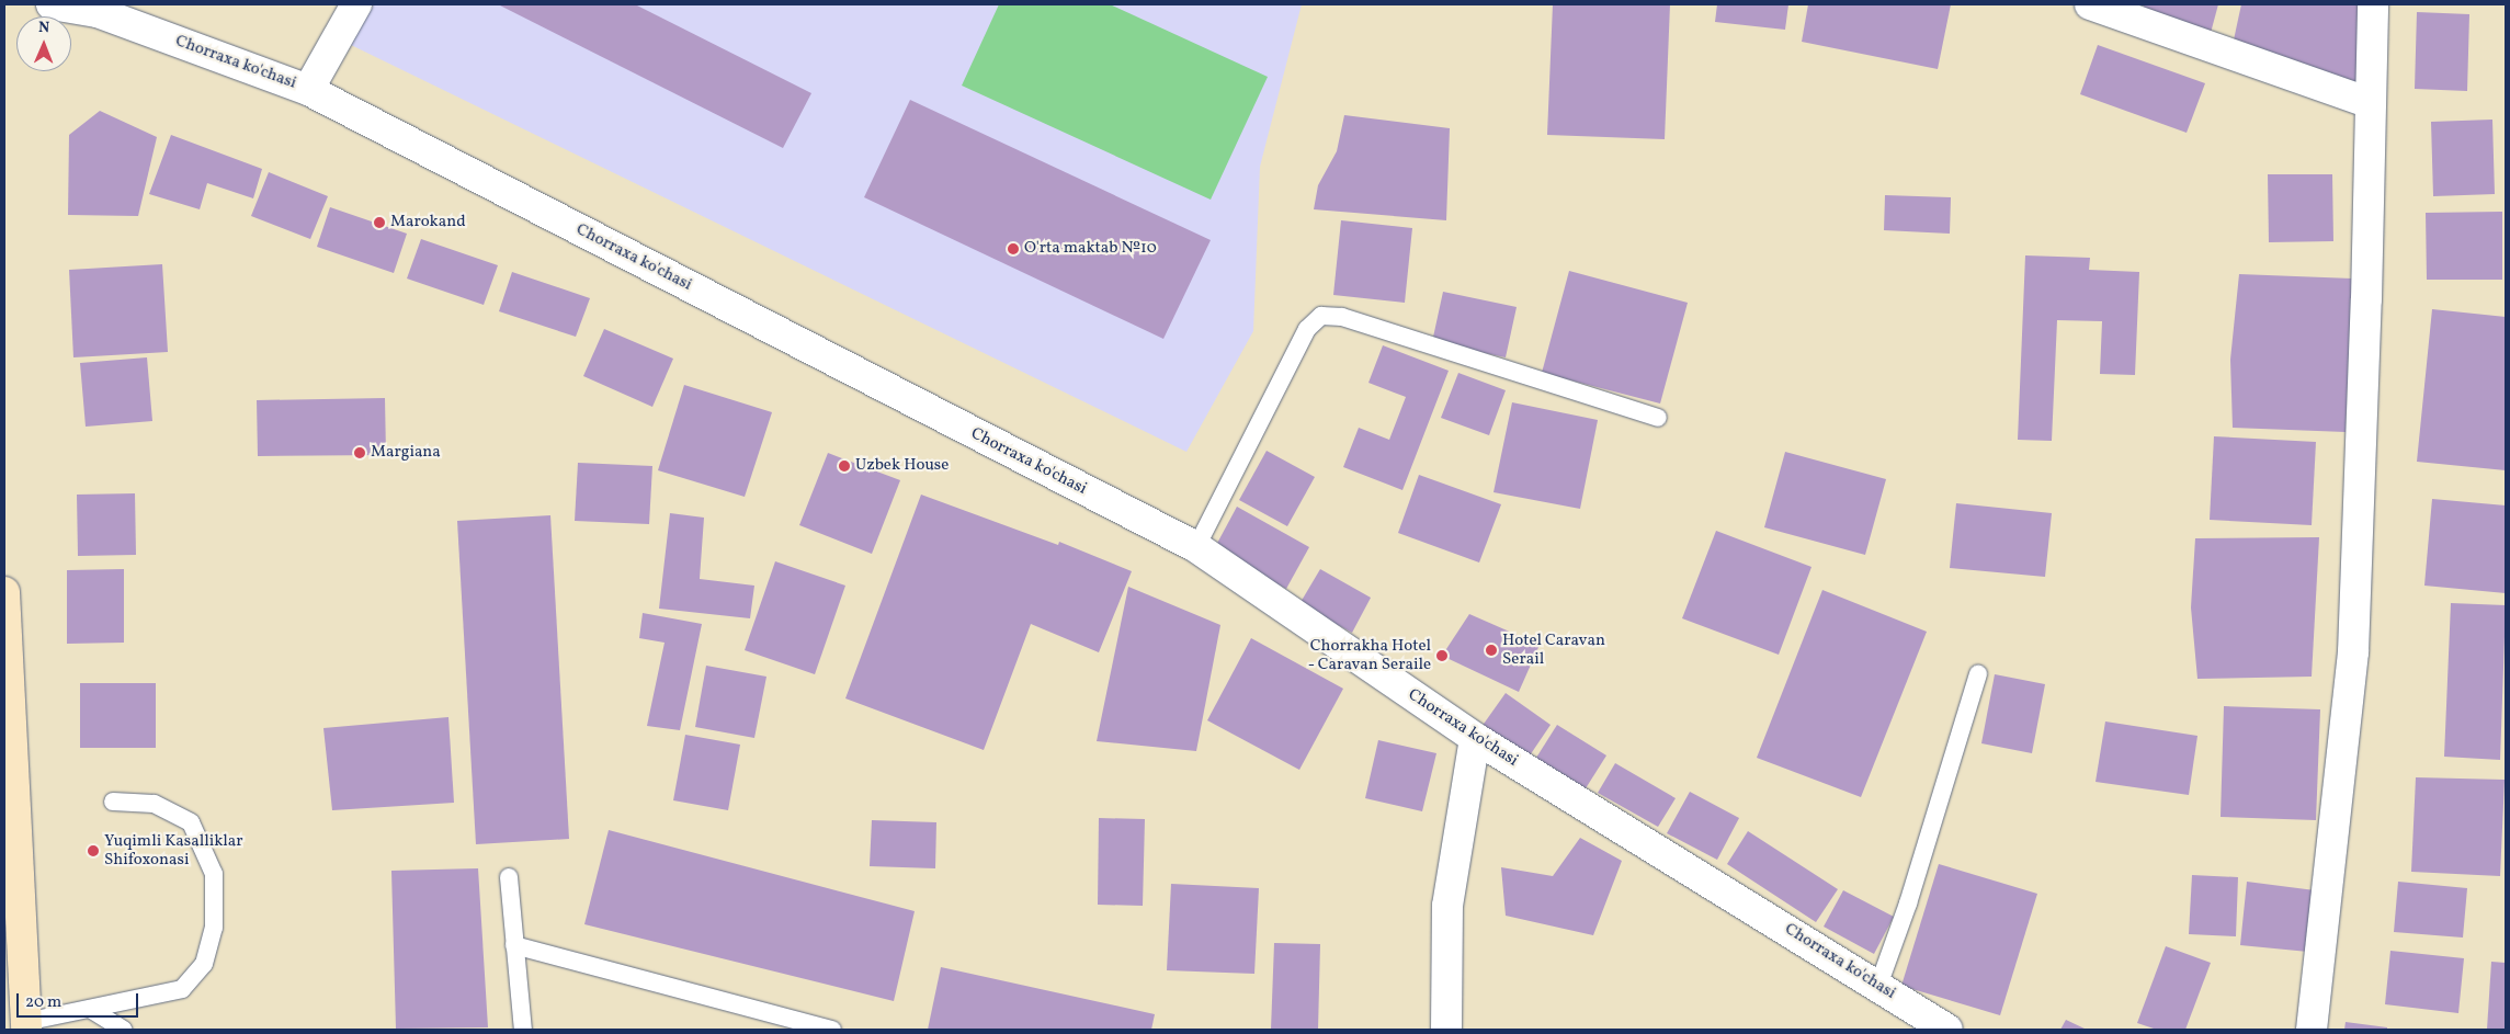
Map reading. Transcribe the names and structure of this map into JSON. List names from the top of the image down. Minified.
{"streets":{"street":["Chorraxa ko'chasi"]},"places":["Marokand","O'rta maktab №10","Margiana","Uzbek House","Hotel Caravan Serail","Chorrakha Hotel - Caravan Seraile","Yuqimli Kasalliklar Shifoxonasi"],"scale_bar":"20 m","north":"top"}
